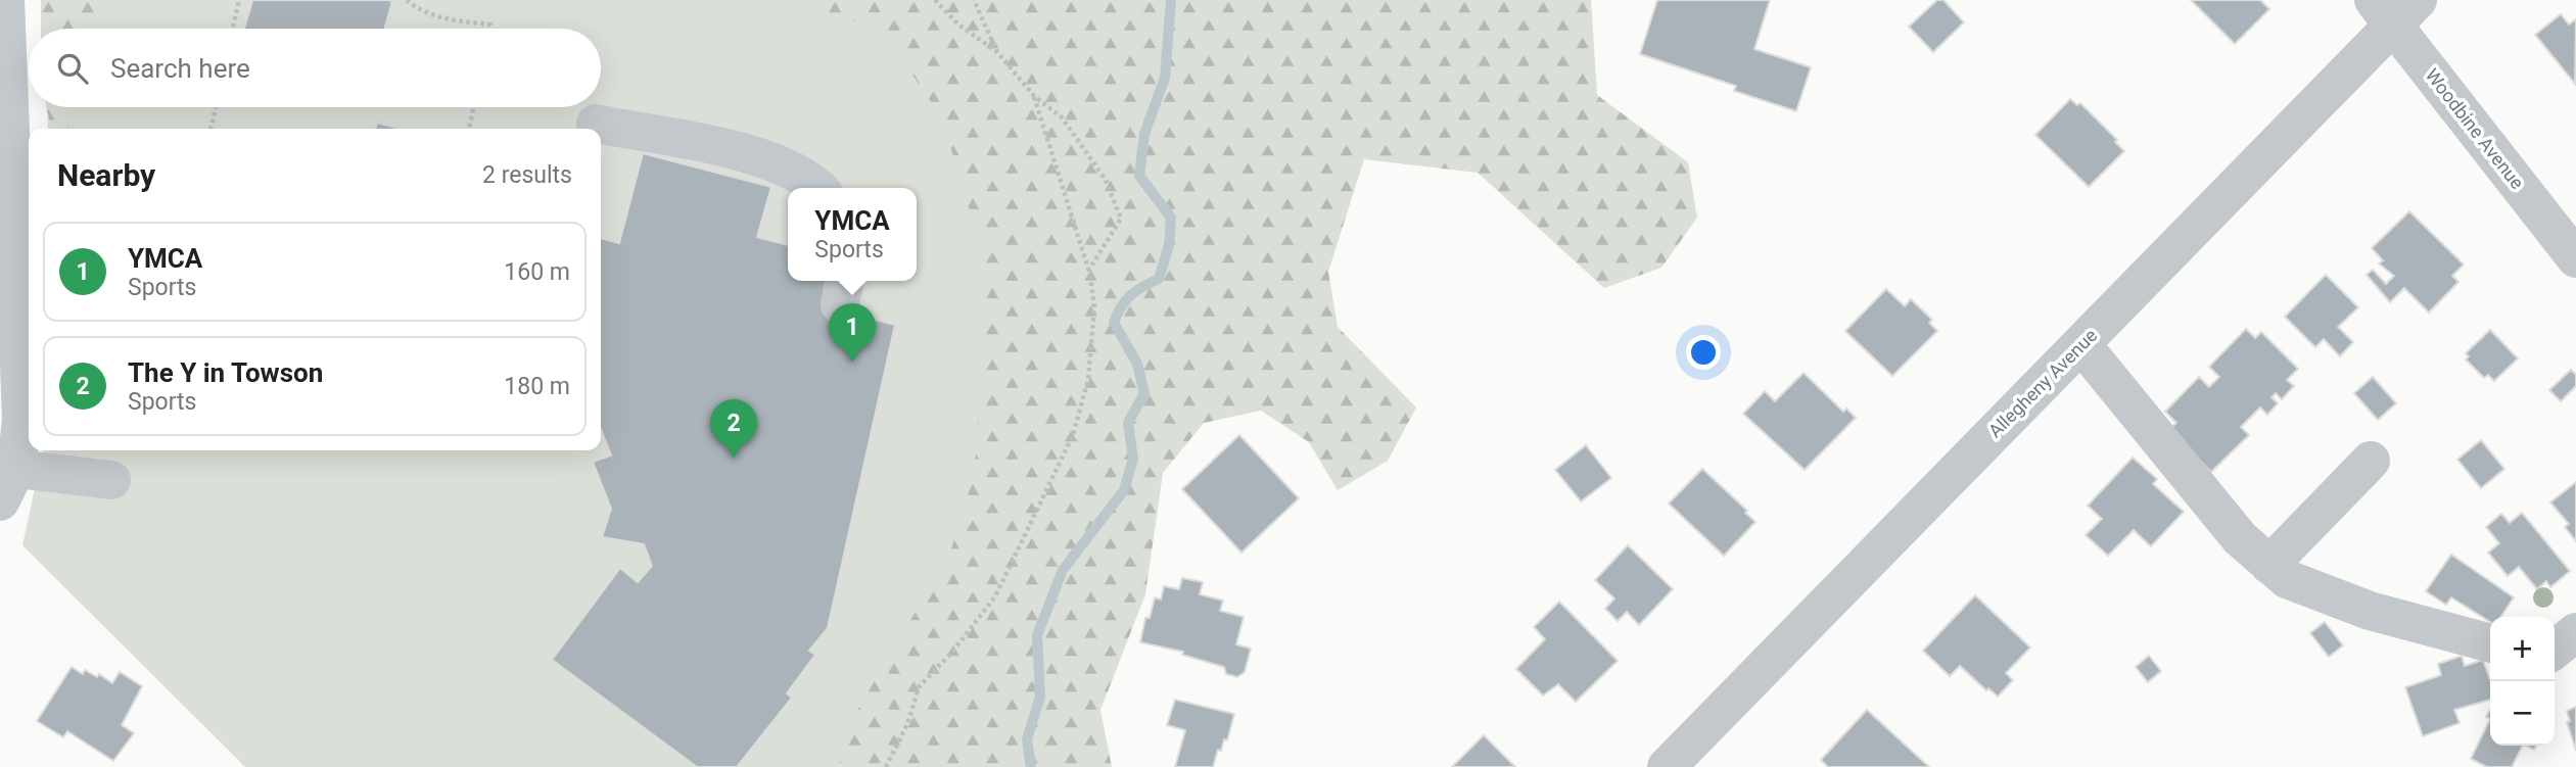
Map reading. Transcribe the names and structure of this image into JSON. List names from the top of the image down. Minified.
{"streets":{"street":["Woodbine Avenue","Allegheny Avenue"]},"crossings":[["Woodbine Avenue","Allegheny Avenue"]],"page":{"search":"Search here","heading":["Nearby","2 results"],"popup":["YMCA","Sports"],"list":[{"mark":"1","name":"YMCA","note":"Sports","value":"160 m"},{"mark":"2","name":"The Y in Towson","note":"Sports","value":"180 m"}],"pins":["1","2"],"map_buttons":["+","−"]}}
